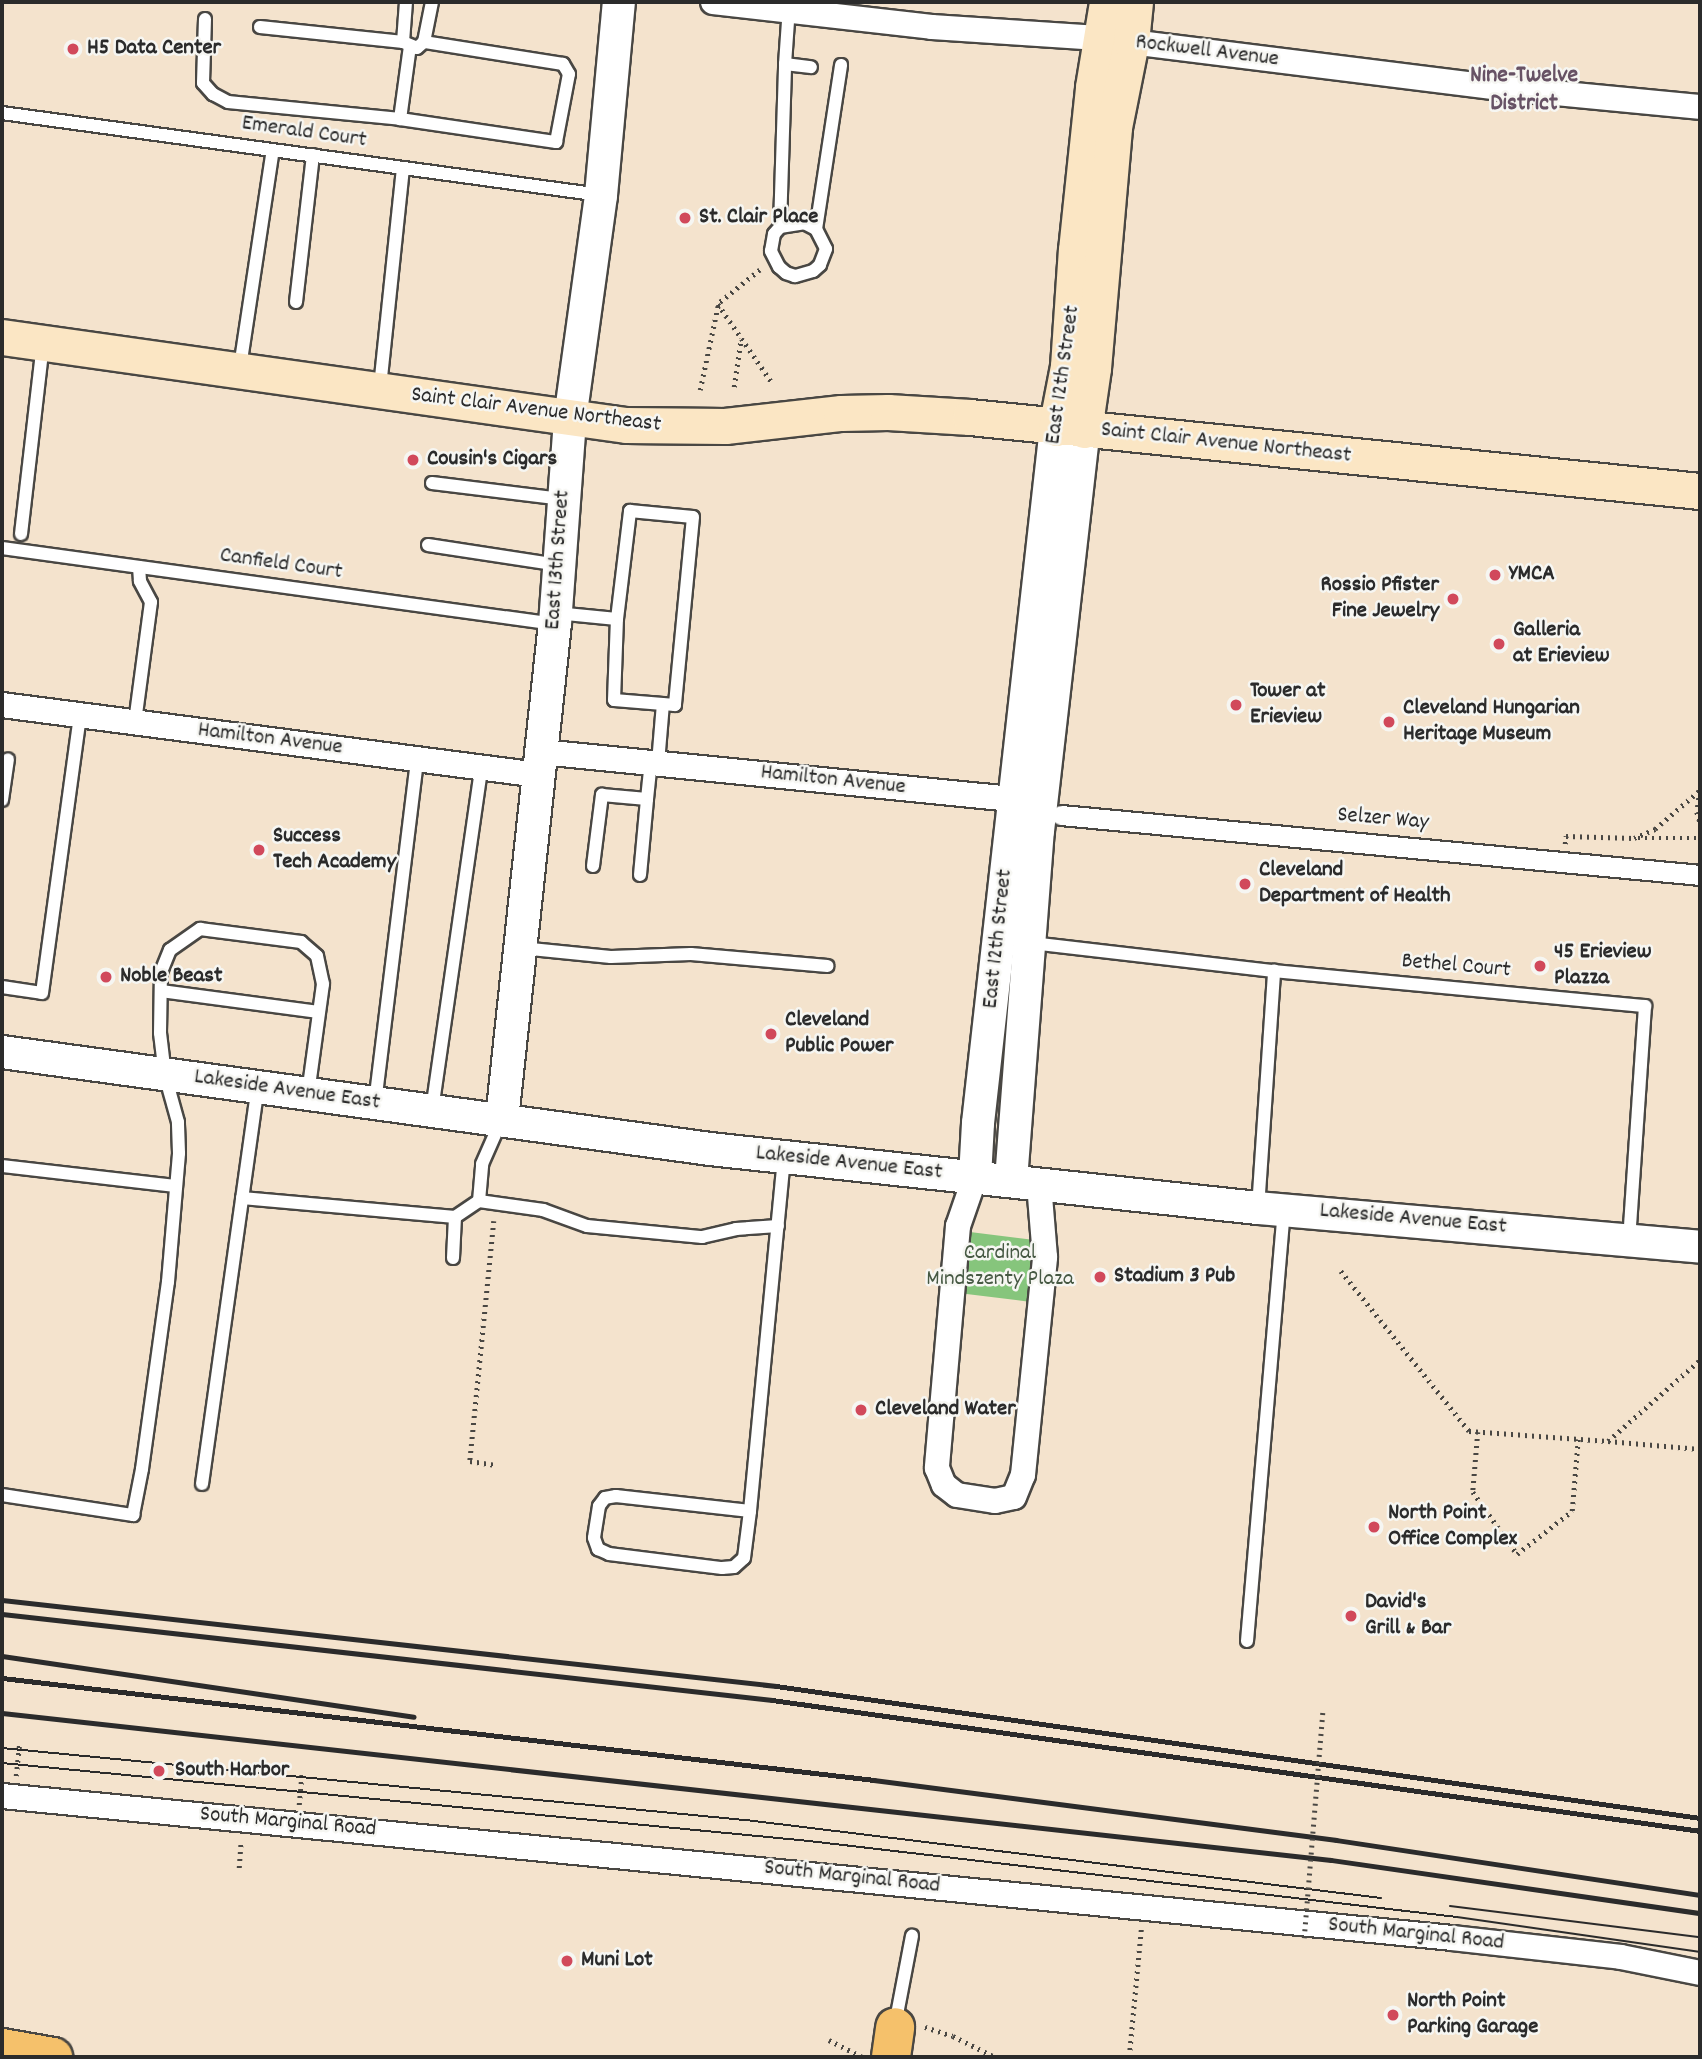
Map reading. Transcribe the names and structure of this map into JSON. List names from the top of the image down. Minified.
{"streets":{"main road":["East 12th Street","Saint Clair Avenue Northeast"],"street":["Rockwell Avenue","East 13th Street","Hamilton Avenue","Selzer Way","Lakeside Avenue East","South Marginal Road"],"lane":["Emerald Court","Canfield Court","Bethel Court"]},"crossings":[["Rockwell Avenue","East 12th Street"],["Emerald Court","East 13th Street"],["East 12th Street","Saint Clair Avenue Northeast"],["East 12th Street","Hamilton Avenue"],["East 12th Street","Selzer Way"],["East 12th Street","Bethel Court"],["East 12th Street","Lakeside Avenue East"],["Saint Clair Avenue Northeast","East 13th Street"],["East 13th Street","Canfield Court"],["East 13th Street","Hamilton Avenue"],["East 13th Street","Lakeside Avenue East"],["Hamilton Avenue","Selzer Way"],["Bethel Court","Lakeside Avenue East"]],"districts":["Nine-Twelve District"],"parks":["Cardinal Mindszenty Plaza"],"places":["H5 Data Center","St. Clair Place","Cousin's Cigars","YMCA","Rossio Pfister Fine Jewelry","Galleria at Erieview","Tower at Erieview","Cleveland Hungarian Heritage Museum","Success Tech Academy","Cleveland Department of Health","45 Erieview Plazza","Noble Beast","Cleveland Public Power","Stadium 3 Pub","Cleveland Water","North Point Office Complex","David's Grill & Bar","South Harbor","Muni Lot","North Point Parking Garage"]}
